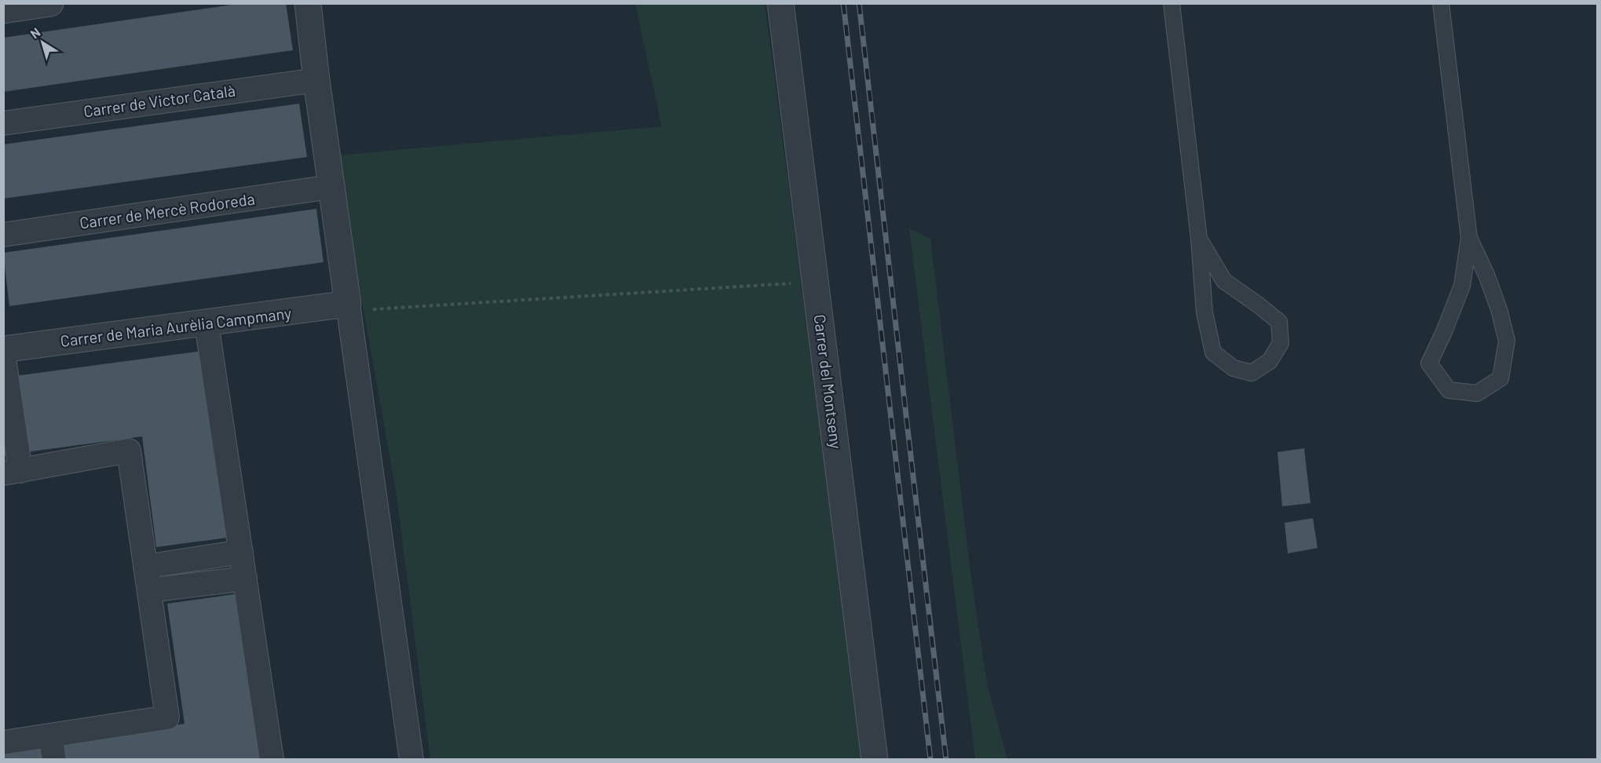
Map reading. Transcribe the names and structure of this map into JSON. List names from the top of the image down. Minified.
{"streets":{"street":["Carrer de Victor Català","Carrer de Mercè Rodoreda","Carrer de Maria Aurèlia Campmany","Carrer del Montseny"]},"north":"top left"}
